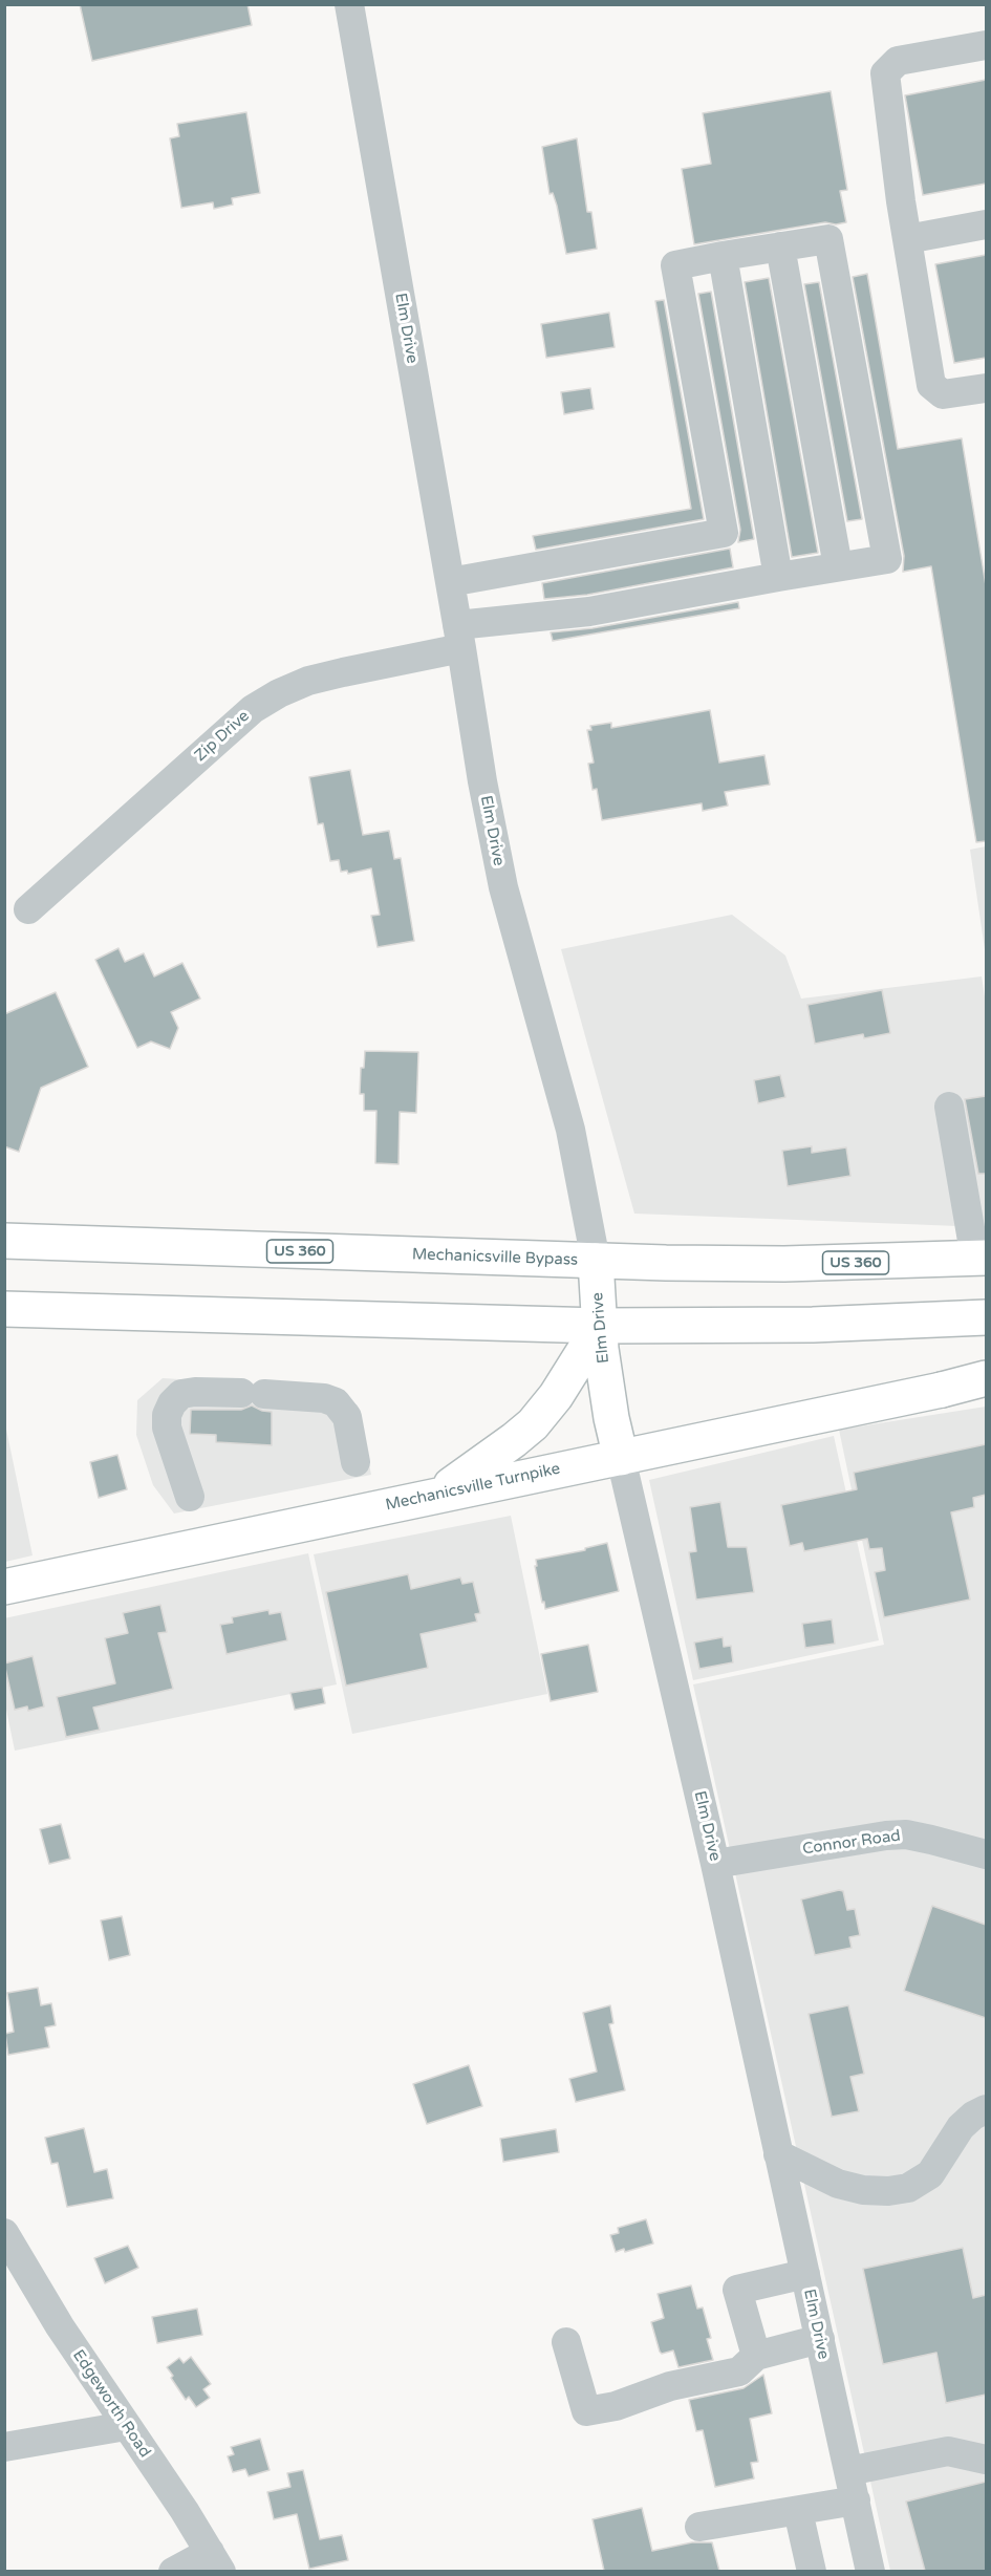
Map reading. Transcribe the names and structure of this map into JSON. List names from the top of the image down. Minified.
{"streets":{"main road":["Elm Drive","US 360","Mechanicsville Bypass","Mechanicsville Turnpike"],"street":["Zip Drive","Connor Road","Edgeworth Road"]},"crossings":[["Elm Drive","Zip Drive"],["Elm Drive","Mechanicsville Bypass"],["Elm Drive","Mechanicsville Turnpike"],["Elm Drive","Connor Road"]]}
